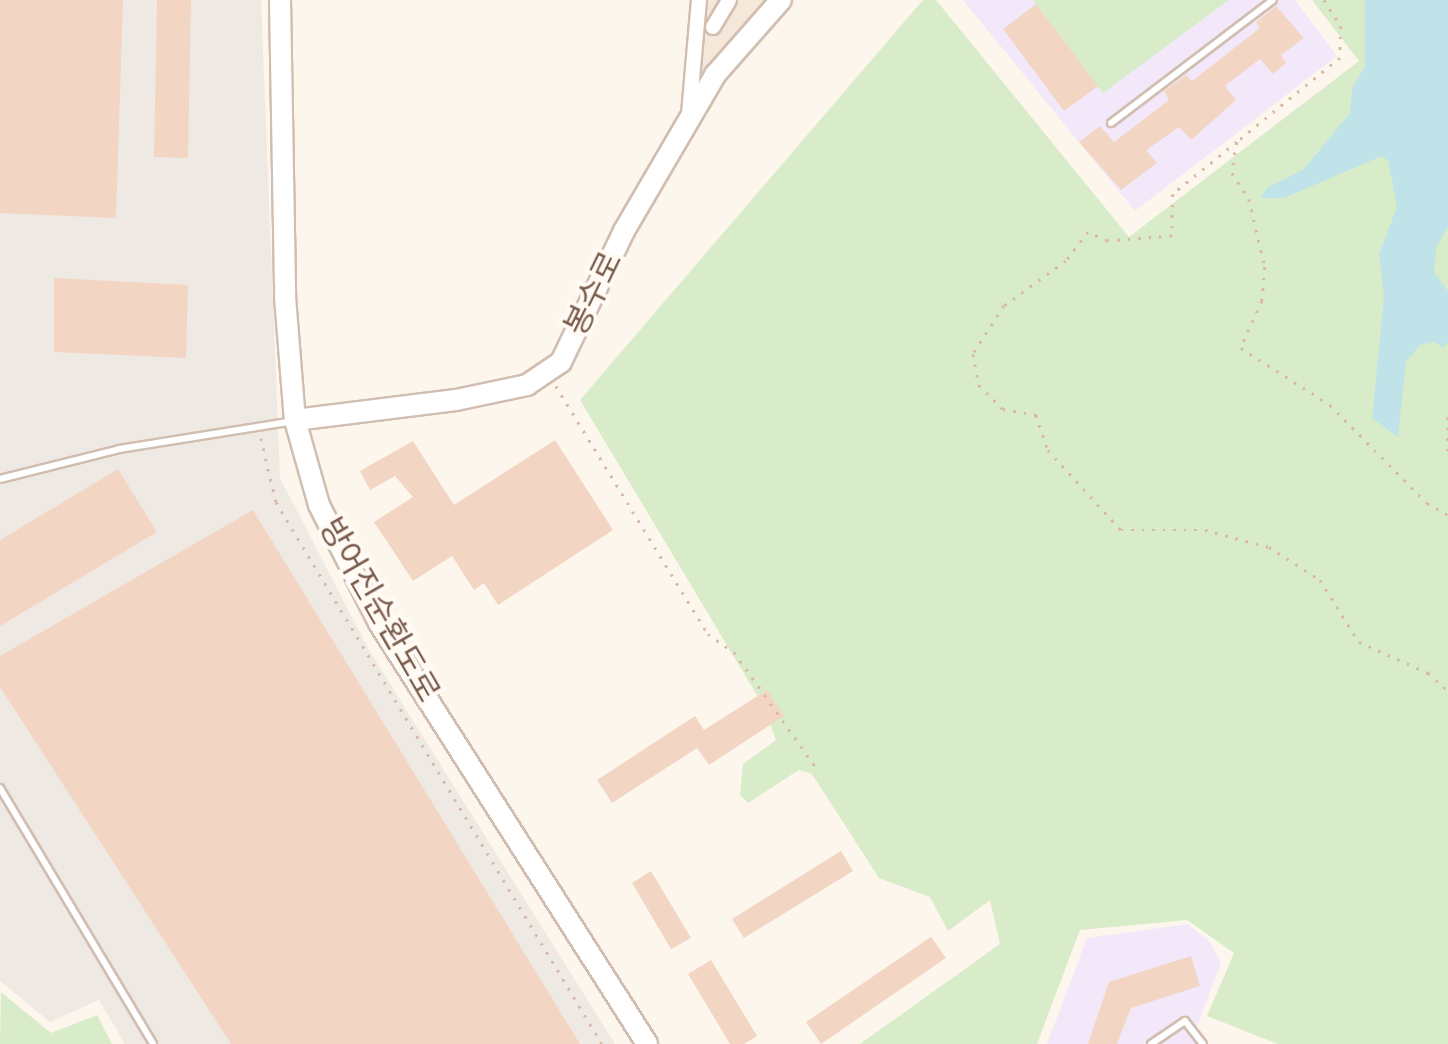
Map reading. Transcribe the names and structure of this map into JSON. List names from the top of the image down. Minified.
{"streets":{"main road":["봉수로","방어진순환도로"]},"crossings":[["봉수로","방어진순환도로"]]}
